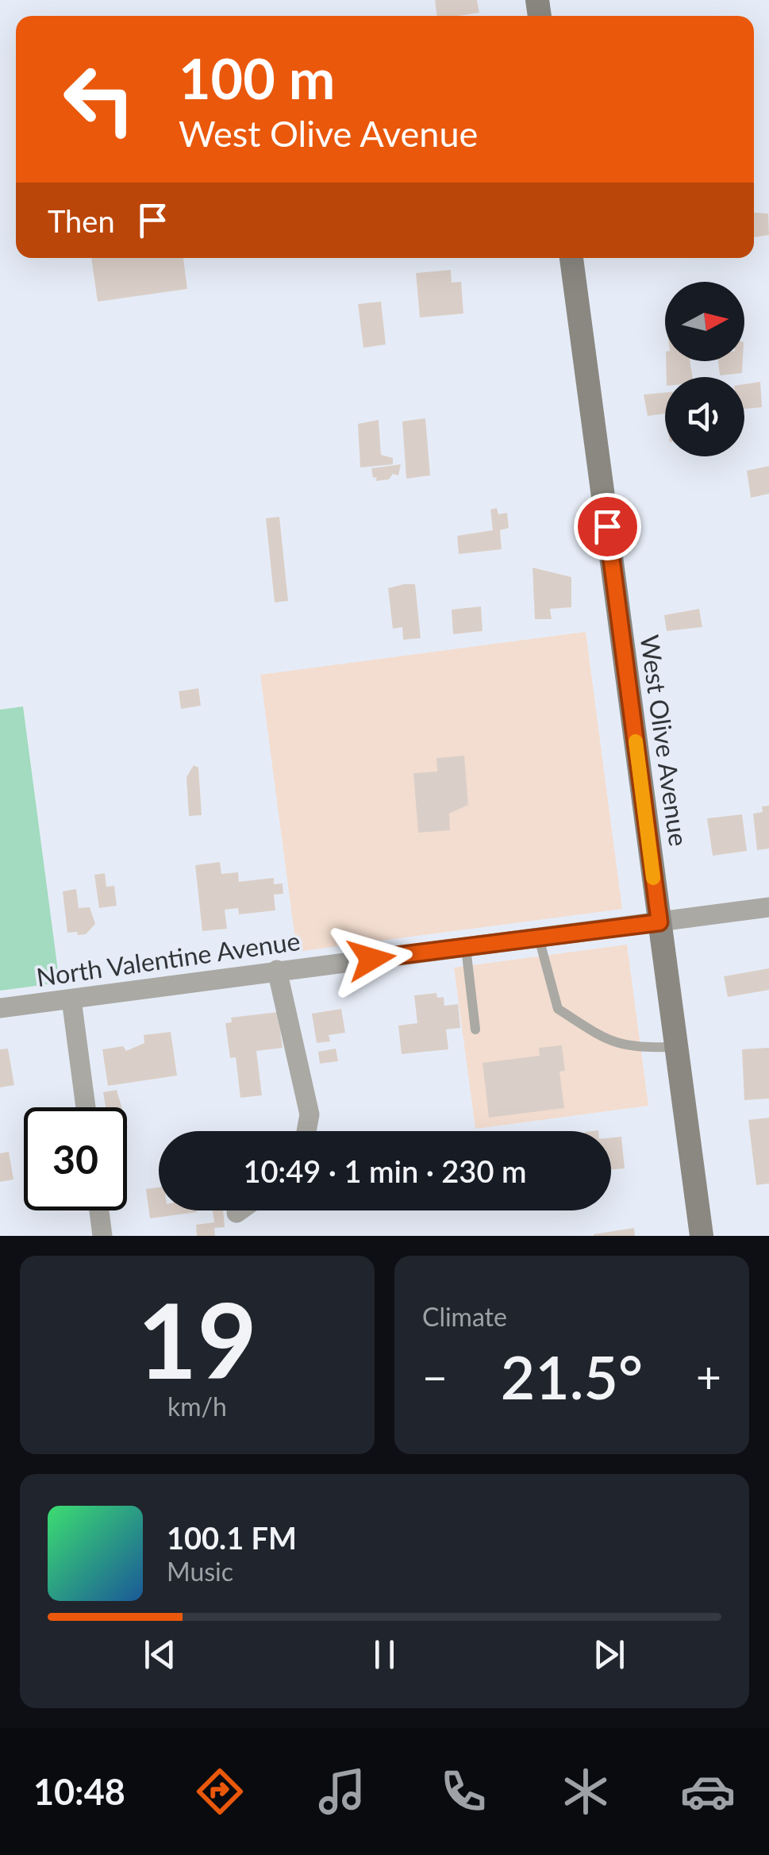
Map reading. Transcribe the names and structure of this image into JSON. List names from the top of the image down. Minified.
{"streets":{"main road":["West Olive Avenue"],"street":["North Valentine Avenue"]},"crossings":[["West Olive Avenue","North Valentine Avenue"]],"north":"right","page":{"turn":["100 m","West Olive Avenue"],"then":"Then","limit":"30","trip":"10:49 · 1 min · 230 m","tile":[["19","km/h"],"Climate"],"heat":["−","21.5°","+"],"song":["100.1 FM","Music"],"tabs":"10:48"}}
